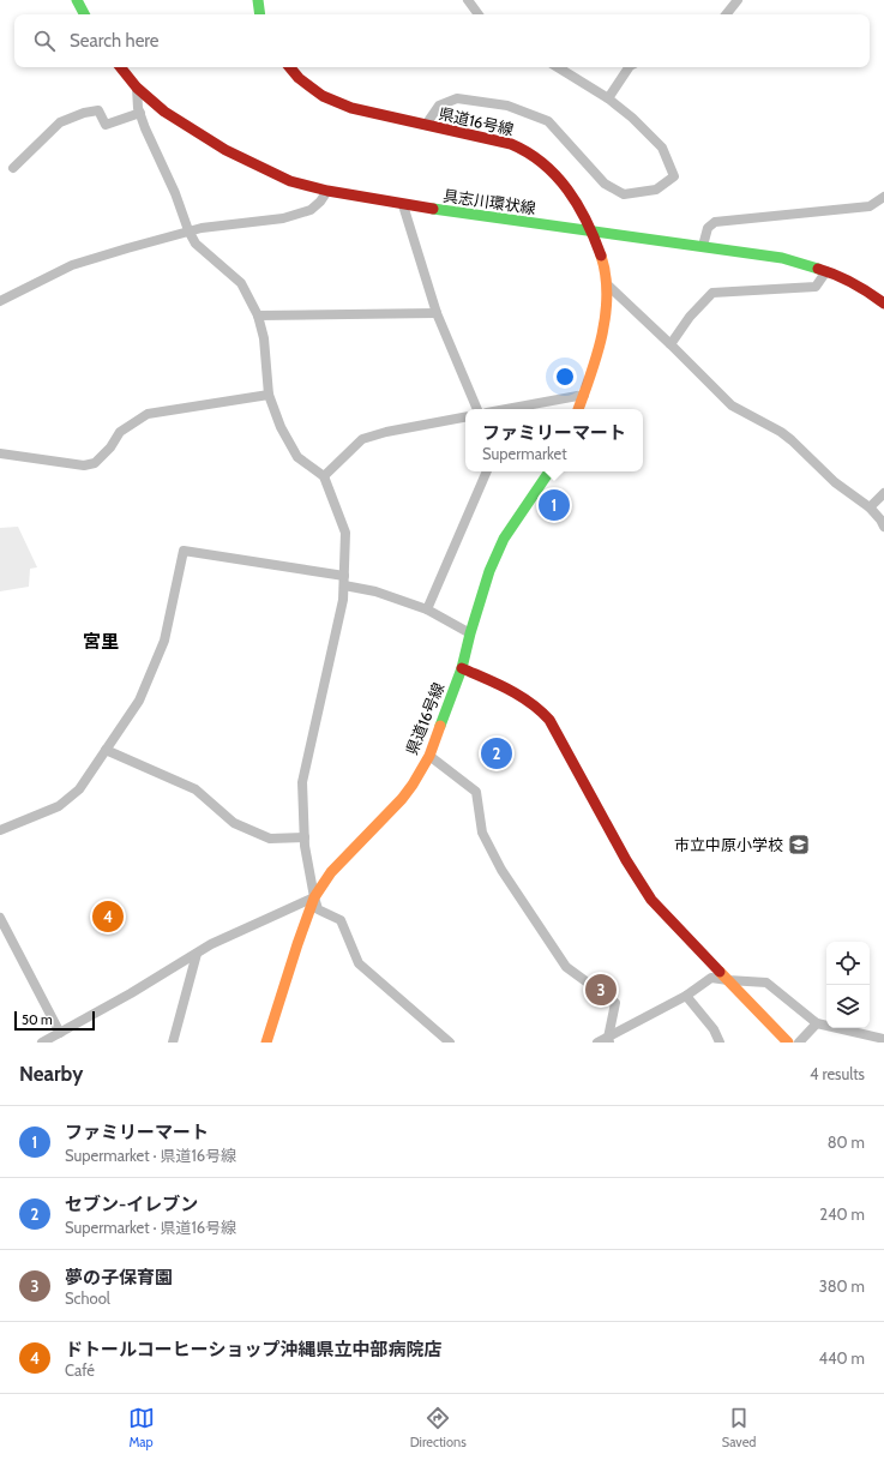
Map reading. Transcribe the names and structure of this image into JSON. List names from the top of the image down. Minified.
{"streets":{"main road":["県道16号線","具志川環状線"]},"crossings":[["県道16号線","具志川環状線"]],"districts":["宮里"],"places":{"school or university":["市立中原小学校"]},"scale_bar":"50 m","page":{"search":"Search here","popup":["ファミリーマート","Supermarket"],"pins":["1","2","4","3"],"scale":"50 m","heading":["Nearby","4 results"],"list":[{"mark":"1","name":"ファミリーマート","note":"Supermarket · 県道16号線","value":"80 m"},{"mark":"2","name":"セブン-イレブン","note":"Supermarket · 県道16号線","value":"240 m"},{"mark":"3","name":"夢の子保育園","note":"School","value":"380 m"},{"mark":"4","name":"ドトールコーヒーショップ沖縄県立中部病院店","note":"Café","value":"440 m"}],"nav":["Map","Directions","Saved"]}}
